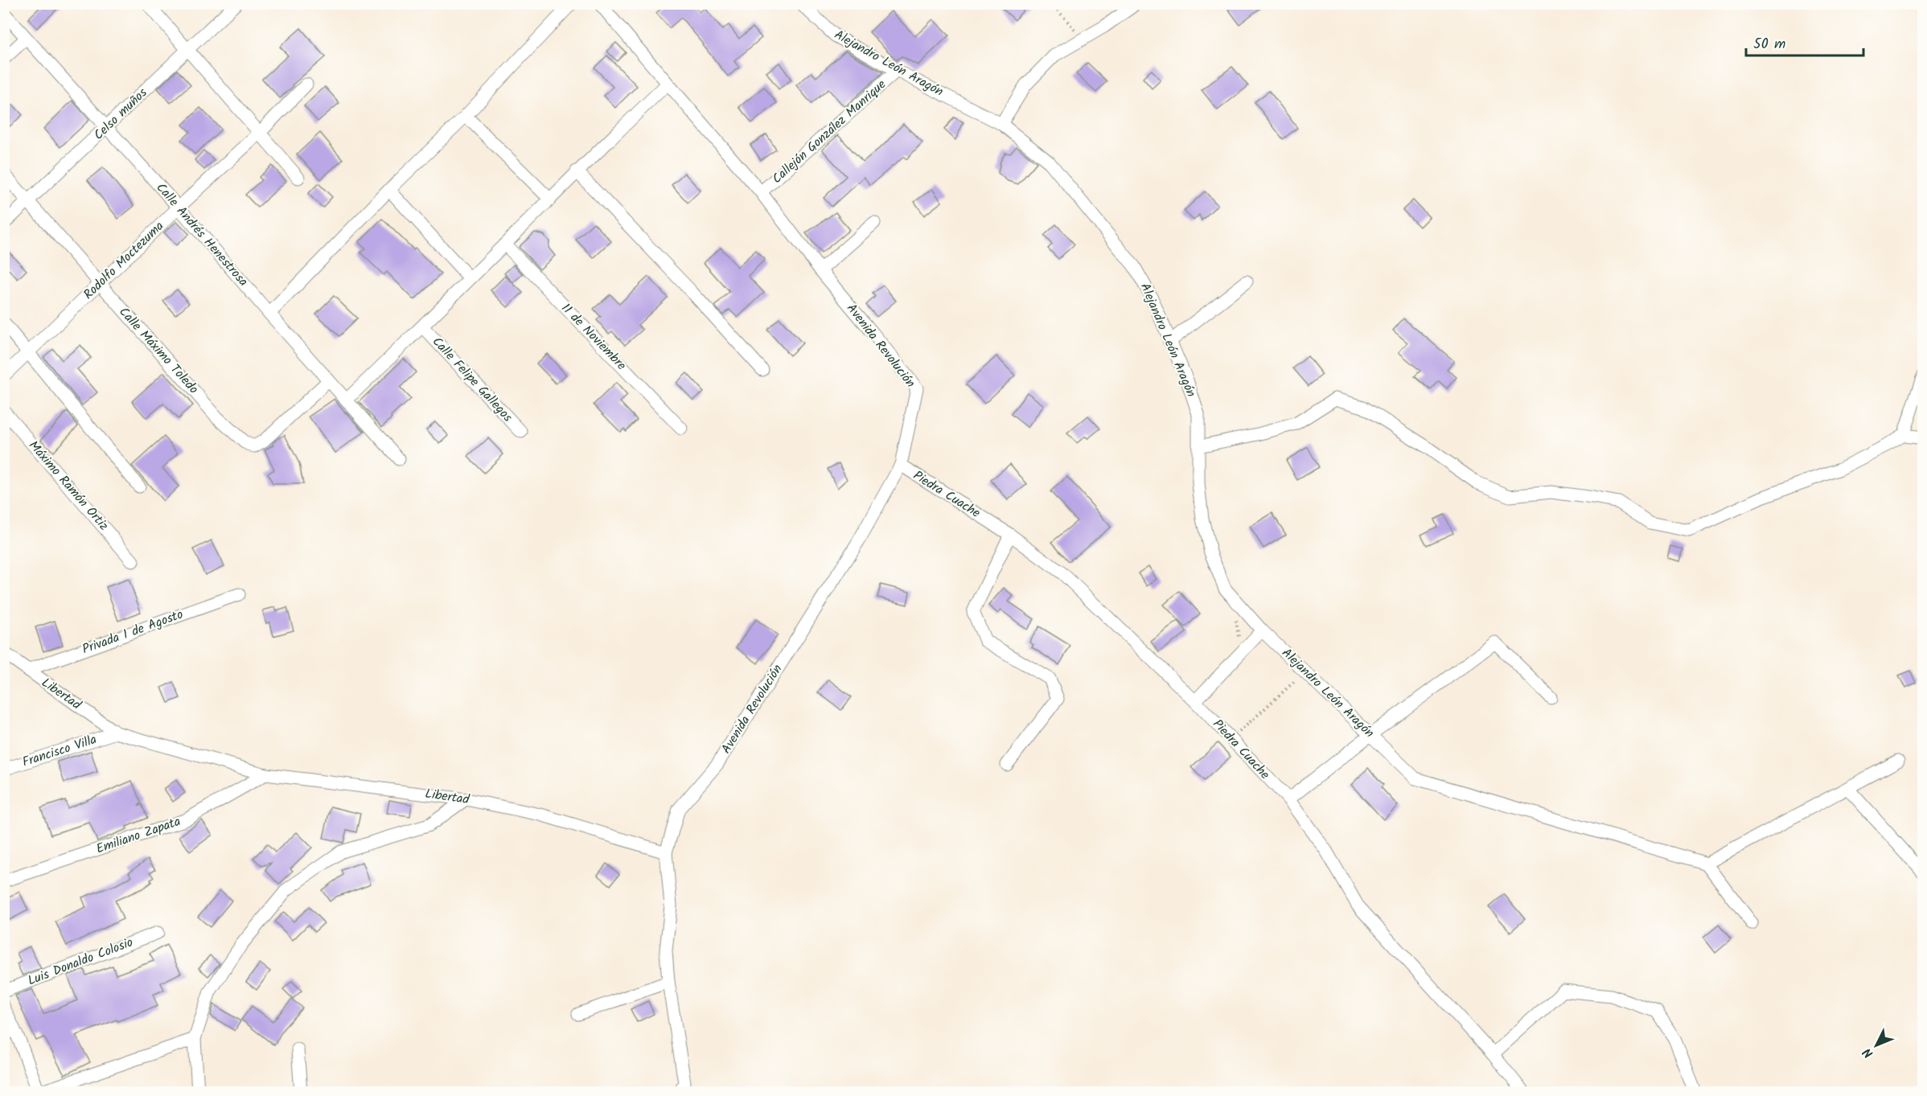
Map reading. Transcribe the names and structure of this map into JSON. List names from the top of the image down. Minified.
{"streets":{"street":["Alejandro León Aragón","Celso muños","Callejón González Manrique","Calle Andrés Henestrosa","Rodolfo Moctezuma","11 de Noviembre","Avenida Revolución","Calle Máximo Toledo","Calle Felipe Gallegos","Máximo Ramón Ortiz","Piedra Cuache","Privada 1 de Agosto","Libertad","Francisco Villa","Emiliano Zapata","Luis Donaldo Colosio"]},"crossings":[["Alejandro León Aragón","Callejón González Manrique"],["Celso muños","Calle Andrés Henestrosa"],["Celso muños","Calle Máximo Toledo"],["Callejón González Manrique","Avenida Revolución"],["Calle Andrés Henestrosa","Rodolfo Moctezuma"],["Calle Andrés Henestrosa","Calle Máximo Toledo"],["Rodolfo Moctezuma","Calle Máximo Toledo"],["Avenida Revolución","Piedra Cuache"],["Avenida Revolución","Libertad"],["Privada 1 de Agosto","Libertad"],["Libertad","Francisco Villa"],["Libertad","Emiliano Zapata"]],"scale_bar":"50 m","north":"bottom left"}
